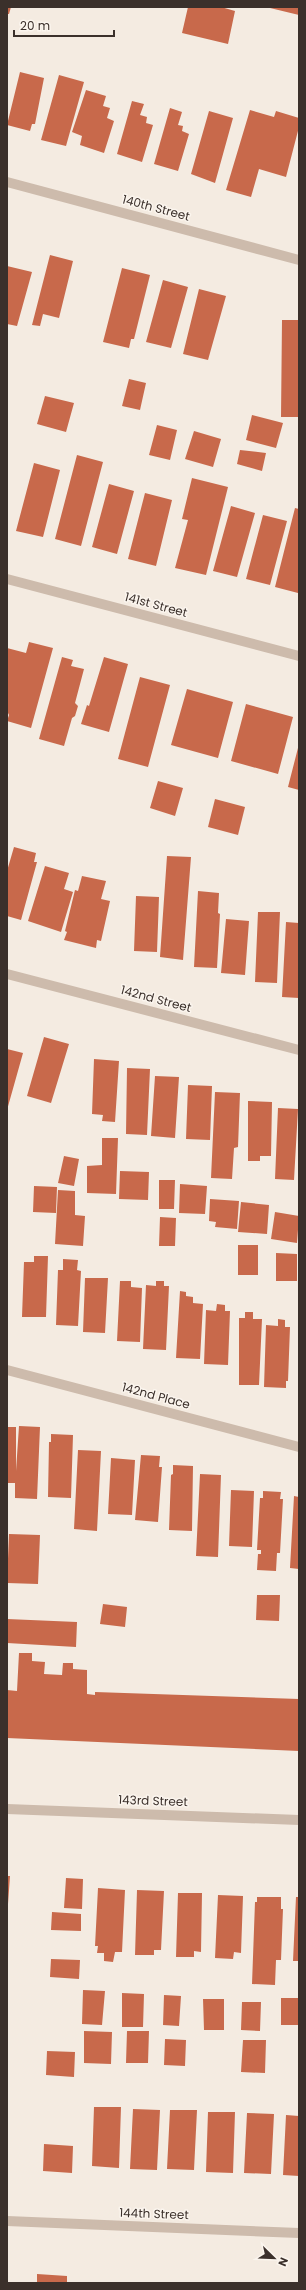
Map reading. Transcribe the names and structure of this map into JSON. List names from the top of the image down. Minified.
{"streets":{"street":["140th Street","141st Street","142nd Street","142nd Place","143rd Street","144th Street"]},"scale_bar":"20 m","north":"bottom right"}
